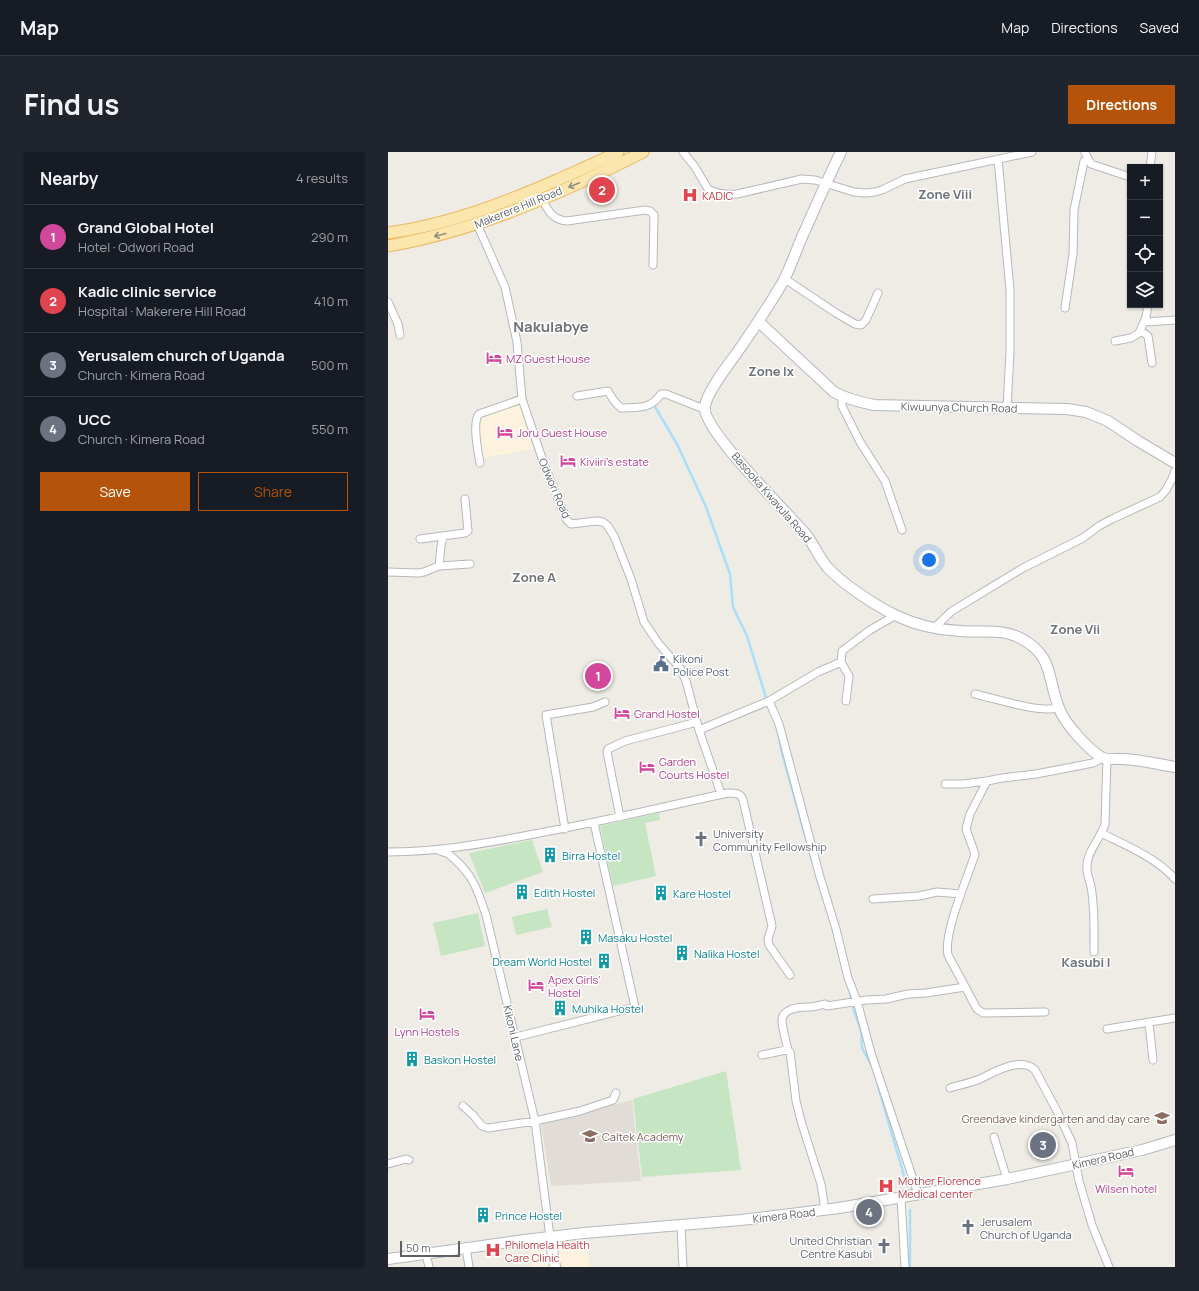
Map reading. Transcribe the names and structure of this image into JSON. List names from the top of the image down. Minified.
{"streets":{"main road":["Makerere Hill Road"],"street":["Kiwuunya Church Road","Odwori Road","Basooka Kwavula Road","Kikoni Lane","Kimera Road"]},"crossings":[["Makerere Hill Road","Odwori Road"],["Kikoni Lane","Kimera Road"]],"districts":["Zone Viii","Nakulabye","Zone Ix","Zone A","Zone Vii","Kasubi I"],"places":{"hospital":["KADIC","Mother Florence Medical center","Philomela Health Care Clinic"],"hotel":["MZ Guest House","Joru Guest House","Kiviiri's estate","Grand Hostel","Garden Courts Hostel","Apex Girls’ Hostel","Lynn Hostels","Wilsen hotel"],"public building":["Kikoni Police Post"],"church":["University Community Fellowship","Jerusalem Church of Uganda","United Christian Centre Kasubi"],"building":["Birra Hostel","Edith Hostel","Kare Hostel","Masaku Hostel","Nalika Hostel","Dream World Hostel","Muhika Hostel","Baskon Hostel","Prince Hostel"],"school or university":["Greendave kindergarten and day care","Caltek Academy"]},"scale_bar":"50 m","page":{"header":"Map","nav":["Map","Directions","Saved"],"title":"Find us","buttons":["Directions",["Save","Share"]],"heading":["Nearby","4 results"],"map_buttons":["+","−"],"pins":["2","1","3","4"],"list":[{"mark":"1","name":"Grand Global Hotel","note":"Hotel · Odwori Road","value":"290 m"},{"mark":"2","name":"Kadic clinic service","note":"Hospital · Makerere Hill Road","value":"410 m"},{"mark":"3","name":"Yerusalem church of Uganda","note":"Church · Kimera Road","value":"500 m"},{"mark":"4","name":"UCC","note":"Church · Kimera Road","value":"550 m"}],"scale":"50 m"}}
